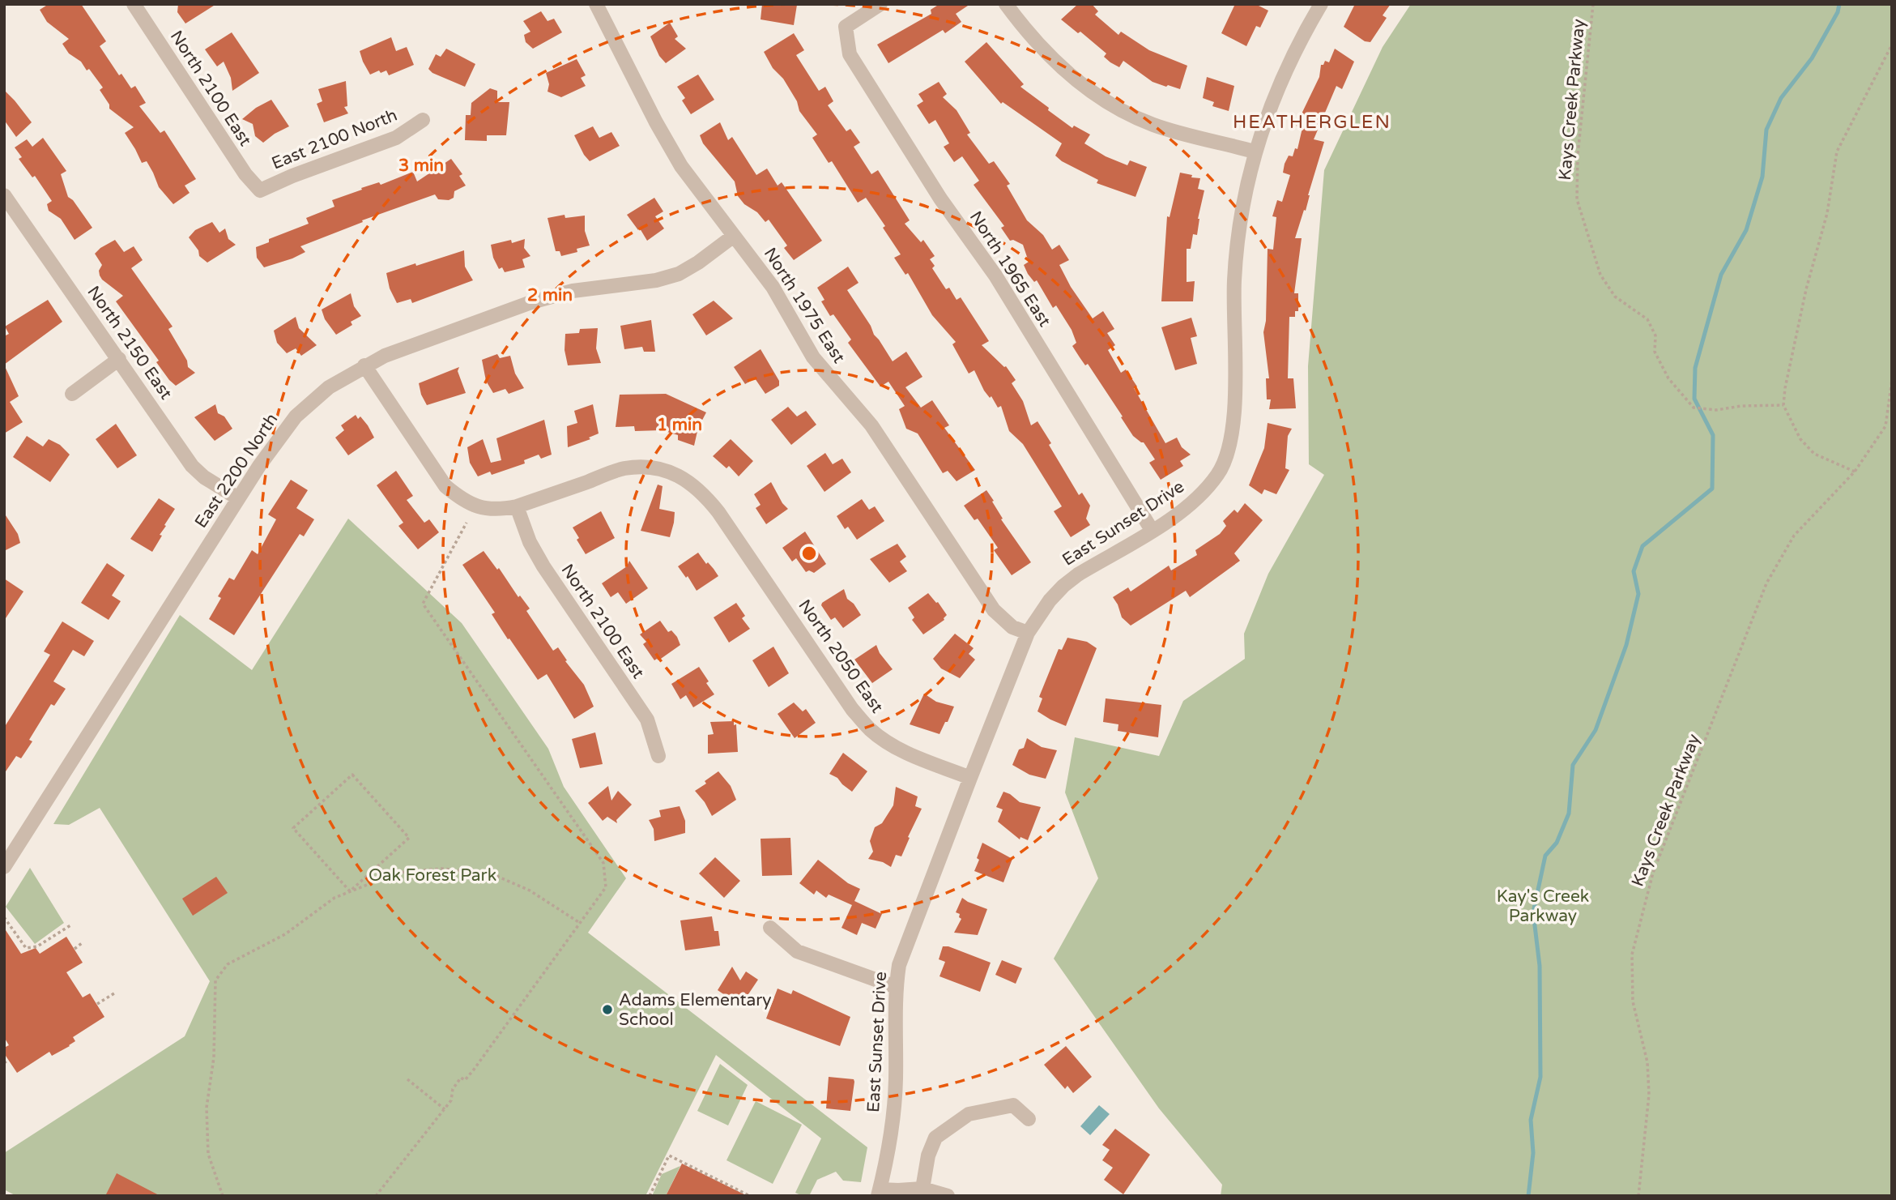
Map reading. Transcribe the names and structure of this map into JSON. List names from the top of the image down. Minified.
{"streets":{"street":["North 2100 East","East 2100 North","North 1965 East","North 1975 East","North 2150 East","East 2200 North","East Sunset Drive","North 2050 East"],"path":["Kays Creek Parkway"]},"crossings":[["North 2100 East","East 2100 North"],["North 2100 East","North 2050 East"],["North 1965 East","East Sunset Drive"],["North 1975 East","East 2200 North"],["North 1975 East","East Sunset Drive"],["North 2150 East","East 2200 North"],["East Sunset Drive","North 2050 East"]],"districts":["HEATHERGLEN"],"parks":["Oak Forest Park","Kay's Creek Parkway"],"places":["Adams Elementary School"],"rings":["3 min","2 min","1 min"]}
